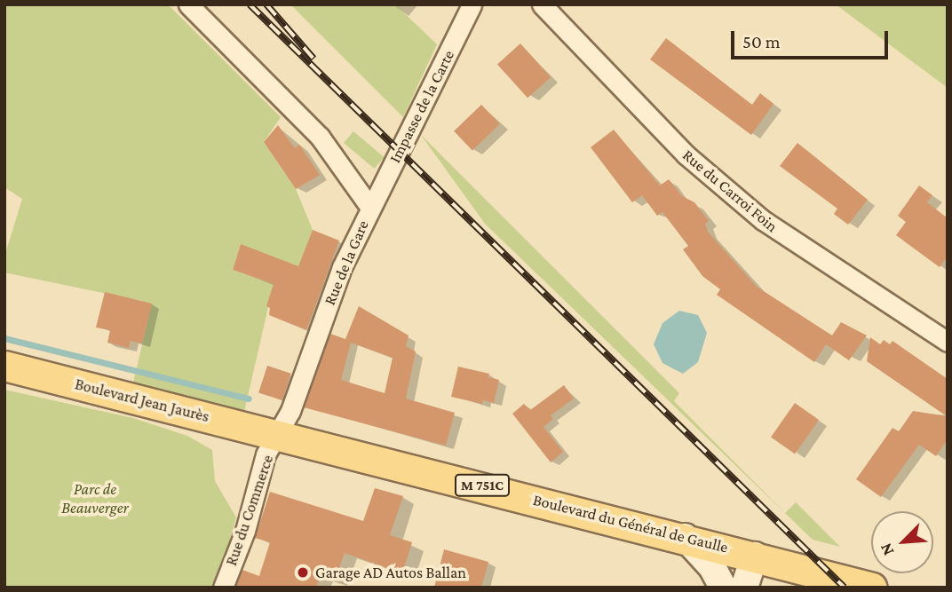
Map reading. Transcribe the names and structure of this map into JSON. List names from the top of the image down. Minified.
{"streets":{"main road":["Boulevard Jean Jaurès","M 751C","Boulevard du Général de Gaulle"],"street":["Impasse de la Carte","Rue du Carroi Foin","Rue de la Gare","Rue du Commerce"]},"crossings":[["Impasse de la Carte","Rue de la Gare"],["Rue de la Gare","Boulevard Jean Jaurès"],["Rue de la Gare","Rue du Commerce"],["Rue de la Gare","Boulevard du Général de Gaulle"],["Boulevard Jean Jaurès","Rue du Commerce"],["Boulevard Jean Jaurès","Boulevard du Général de Gaulle"],["Rue du Commerce","Boulevard du Général de Gaulle"]],"parks":["Parc de Beauverger"],"places":["Garage AD Autos Ballan"],"scale_bar":"50 m","north":"bottom left"}
